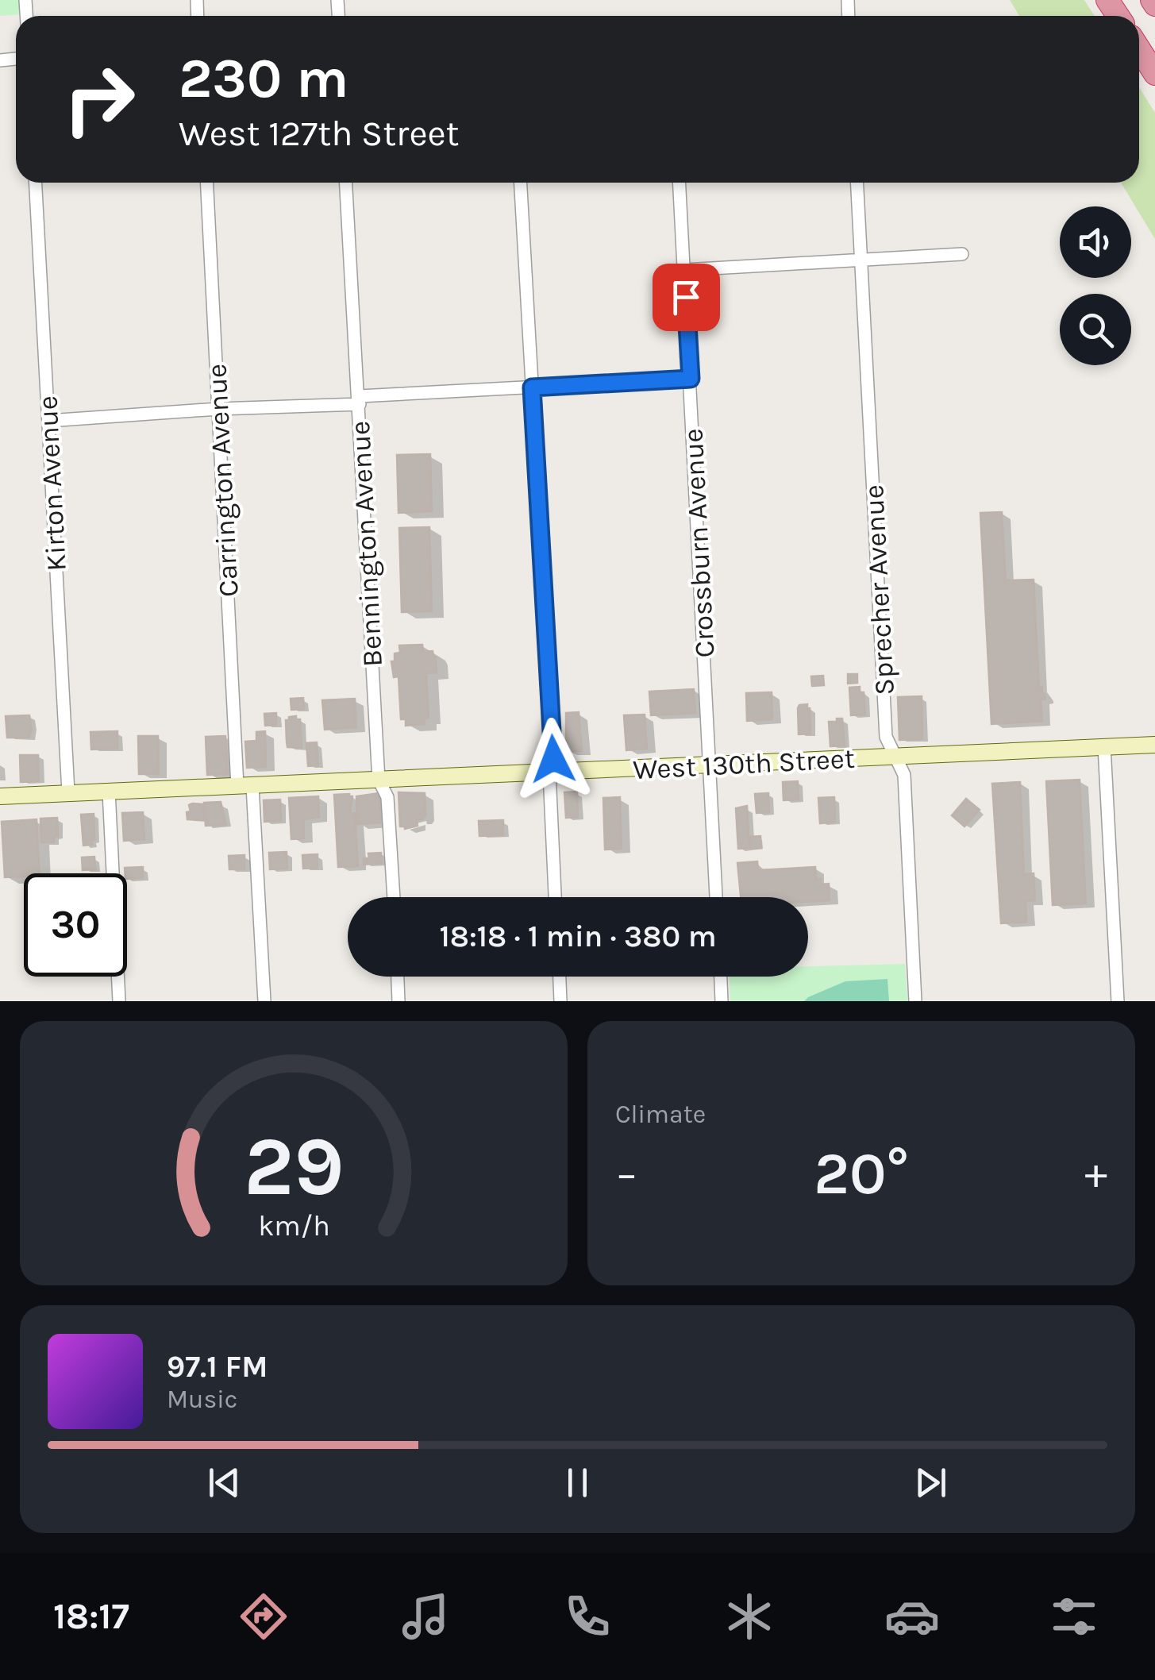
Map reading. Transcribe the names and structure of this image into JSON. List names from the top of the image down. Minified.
{"streets":{"main road":["West 130th Street"],"street":["Carrington Avenue","Kirton Avenue","Crossburn Avenue","Bennington Avenue","Sprecher Avenue"]},"crossings":[["Carrington Avenue","West 130th Street"],["Kirton Avenue","West 130th Street"],["Crossburn Avenue","West 130th Street"],["Bennington Avenue","West 130th Street"],["Sprecher Avenue","West 130th Street"]],"page":{"turn":["230 m","West 127th Street"],"limit":"30","trip":"18:18 · 1 min · 380 m","tile":"Climate","heat":["−","20°","+"],"song":["97.1 FM","Music"],"tabs":"18:17","gauge":["29","km/h"]}}
